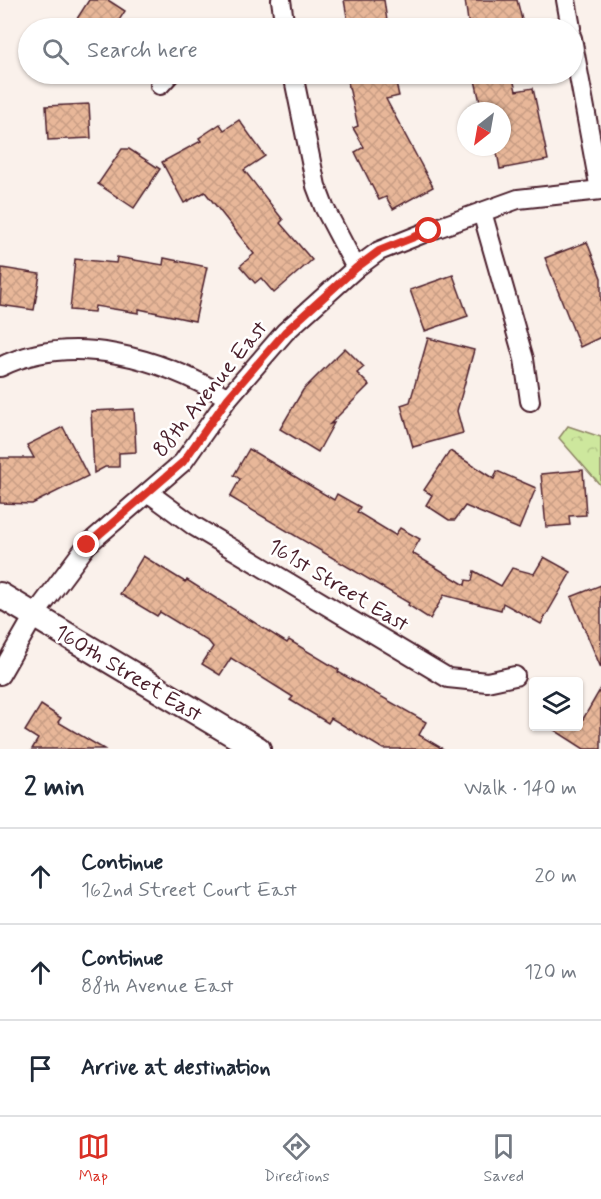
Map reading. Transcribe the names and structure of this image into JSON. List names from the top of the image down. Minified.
{"streets":{"main road":["160th Street East"],"street":["88th Avenue East","161st Street East"]},"crossings":[["88th Avenue East","161st Street East"],["88th Avenue East","160th Street East"]],"north":"bottom left","page":{"search":"Search here","heading":["2 min","Walk · 140 m"],"list":[["Continue","162nd Street Court East","20 m"],["Continue","88th Avenue East","120 m"],"Arrive at destination"],"nav":["Map","Directions","Saved"]}}
